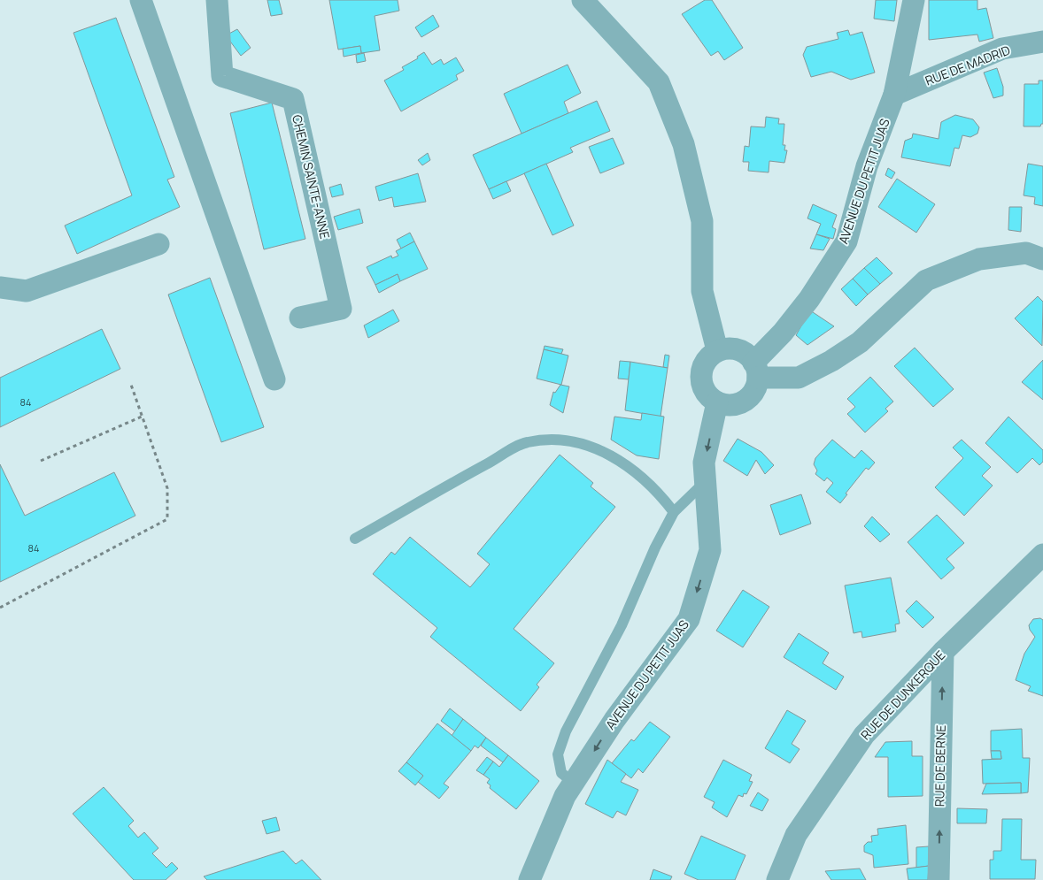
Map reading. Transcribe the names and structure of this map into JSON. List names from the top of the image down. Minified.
{"streets":{"street":["RUE DE MADRID","CHEMIN SAINTE-ANNE","AVENUE DU PETIT JUAS","RUE DE DUNKERQUE","RUE DE BERNE"]},"crossings":[["RUE DE MADRID","AVENUE DU PETIT JUAS"],["RUE DE DUNKERQUE","RUE DE BERNE"]],"one_way":["AVENUE DU PETIT JUAS","RUE DE BERNE"],"house_numbers":["84","84"]}
